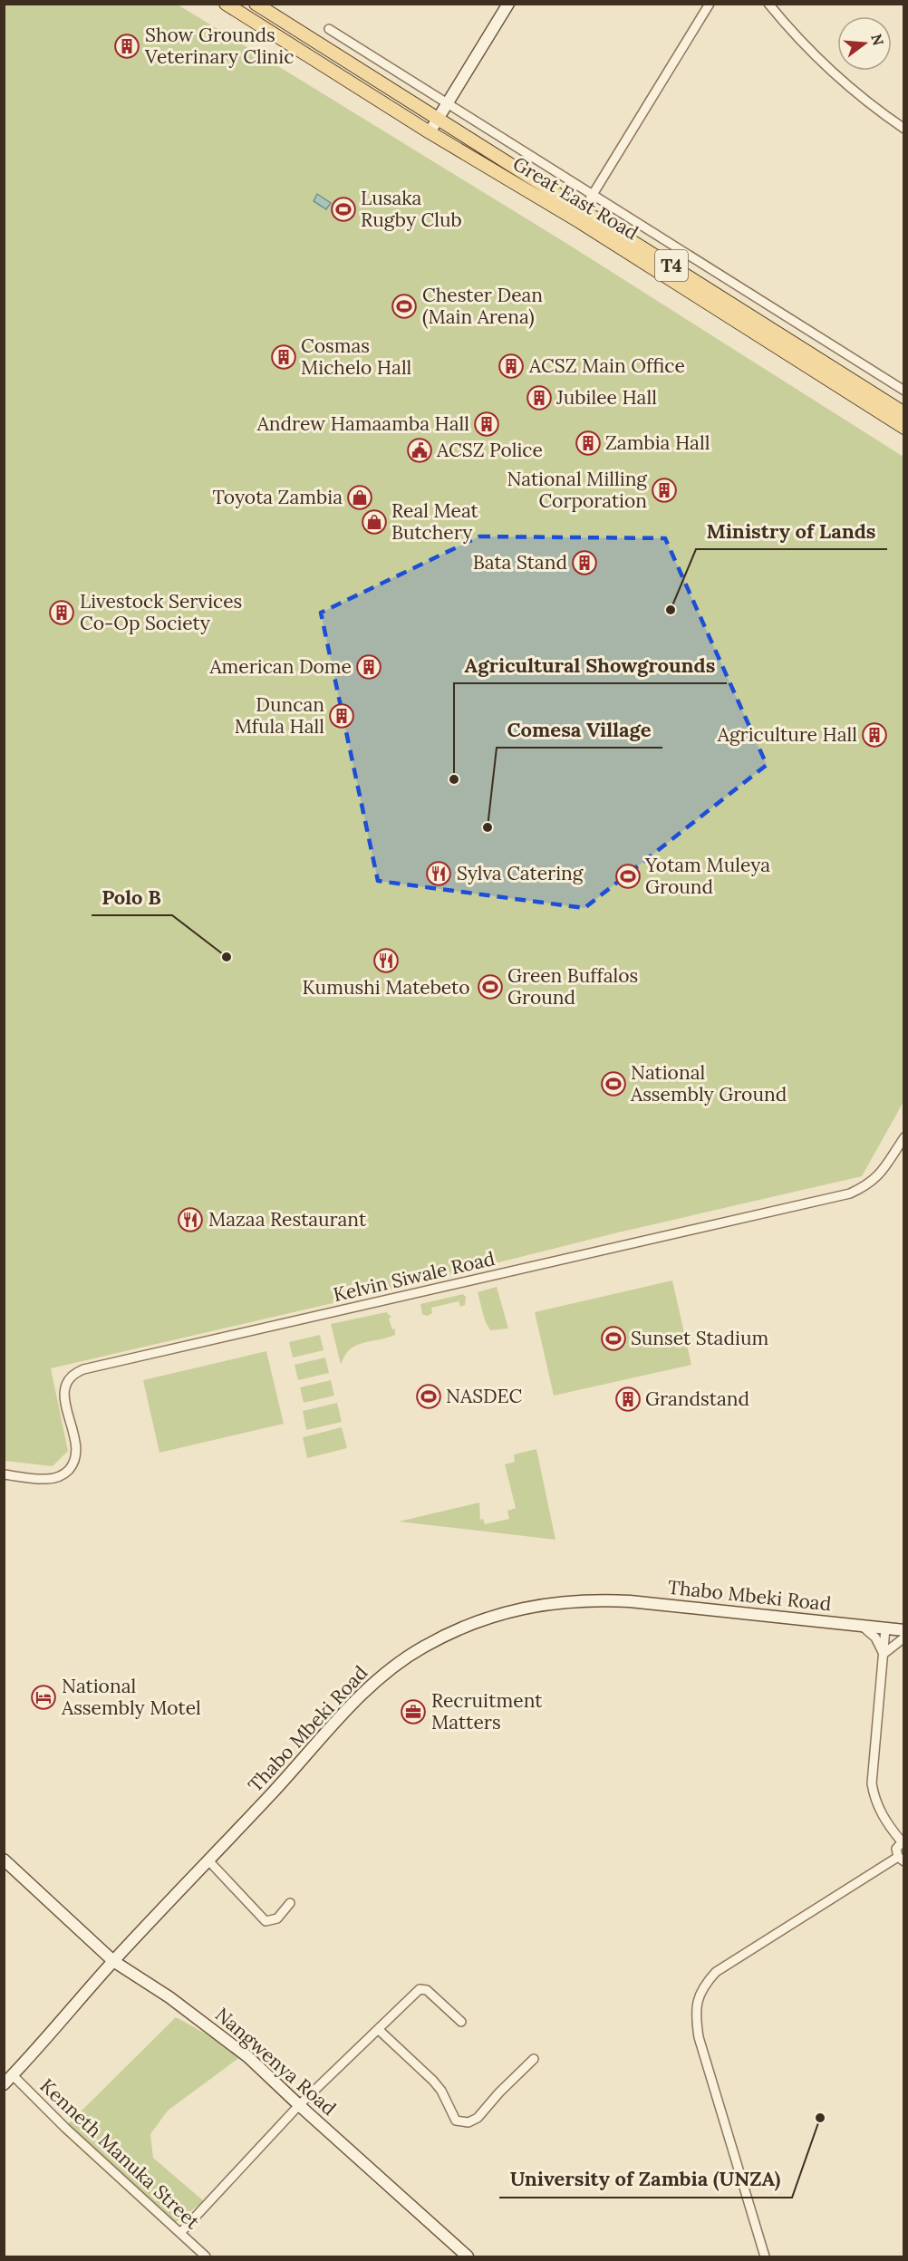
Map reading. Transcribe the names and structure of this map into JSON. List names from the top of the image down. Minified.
{"streets":{"main road":["Great East Road","T4","Thabo Mbeki Road","Nangwenya Road"],"street":["Kelvin Siwale Road","Kenneth Manuka Street"]},"crossings":[["Thabo Mbeki Road","Nangwenya Road"],["Thabo Mbeki Road","Kenneth Manuka Street"]],"places":{"building":["Show Grounds Veterinary Clinic","Cosmas Michelo Hall","ACSZ Main Office","Jubilee Hall","Andrew Hamaamba Hall","Zambia Hall","National Milling Corporation","Bata Stand","Livestock Services Co-Op Society","American Dome","Duncan Mfula Hall","Agriculture Hall","Grandstand"],"sports":["Lusaka Rugby Club","Chester Dean (Main Arena)","Yotam Muleya Ground","Green Buffalos Ground","National Assembly Ground","Sunset Stadium","NASDEC"],"public building":["ACSZ Police"],"shop":["Toyota Zambia","Real Meat Butchery"],"other":["Ministry of Lands","Agricultural Showgrounds","Comesa Village","Polo B","University of Zambia (UNZA)"],"restaurant":["Sylva Catering","Kumushi Matebeto","Mazaa Restaurant"],"hotel":["National Assembly Motel"],"office":["Recruitment Matters"]},"north":"right"}
